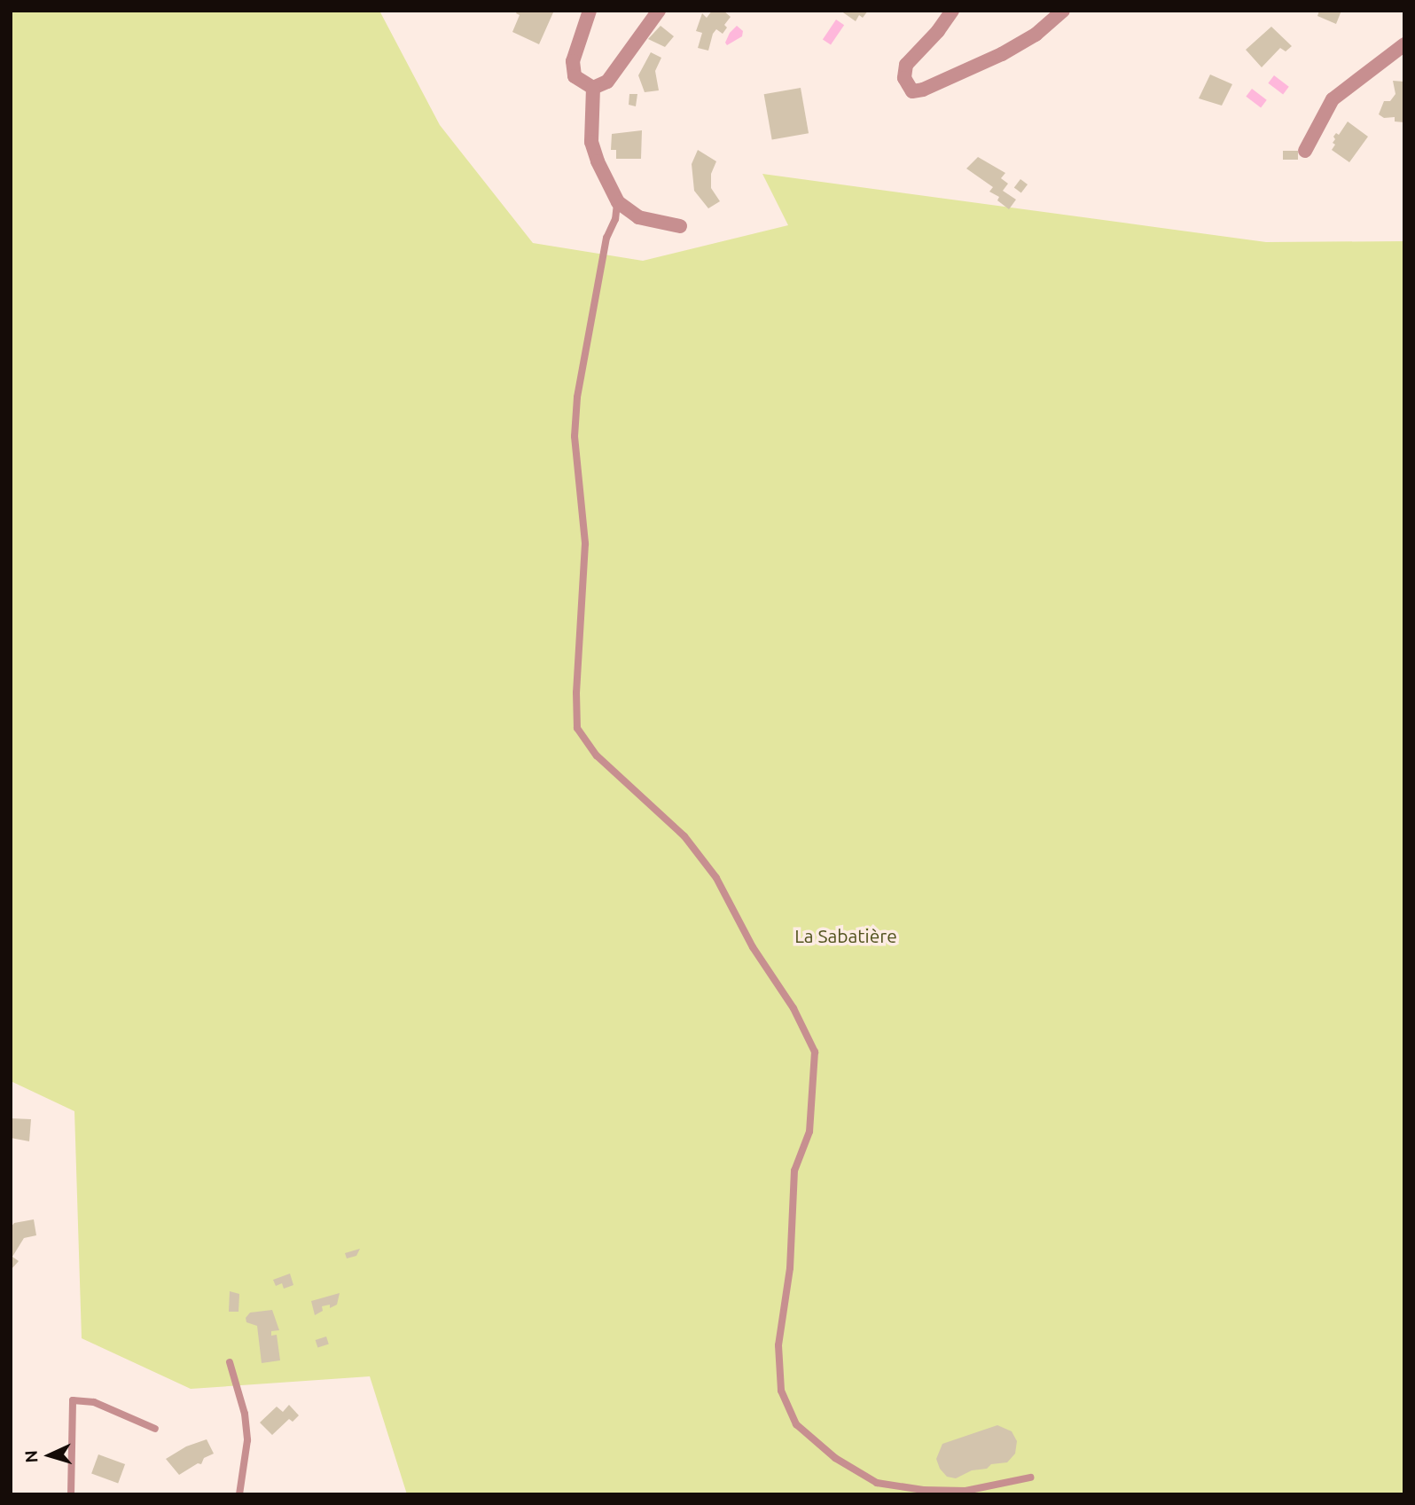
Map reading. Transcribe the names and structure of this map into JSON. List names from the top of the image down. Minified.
{"parks":["La Sabatière"],"north":"left"}
